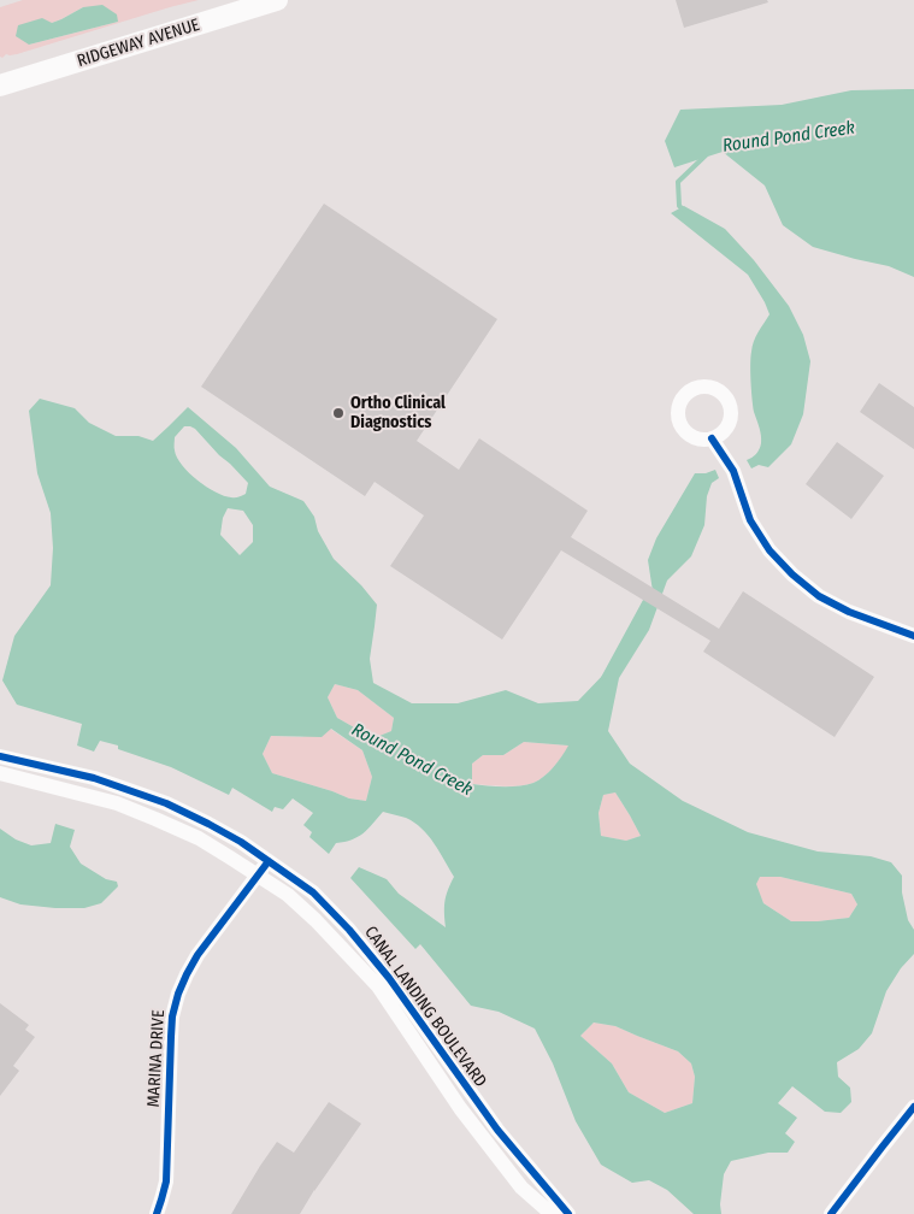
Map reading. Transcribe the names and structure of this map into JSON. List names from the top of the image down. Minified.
{"streets":{"main road":["RIDGEWAY AVENUE"],"street":["CANAL LANDING BOULEVARD","MARINA DRIVE"]},"crossings":[["CANAL LANDING BOULEVARD","MARINA DRIVE"]],"water":["Round Pond Creek"],"places":["Ortho Clinical Diagnostics"]}
